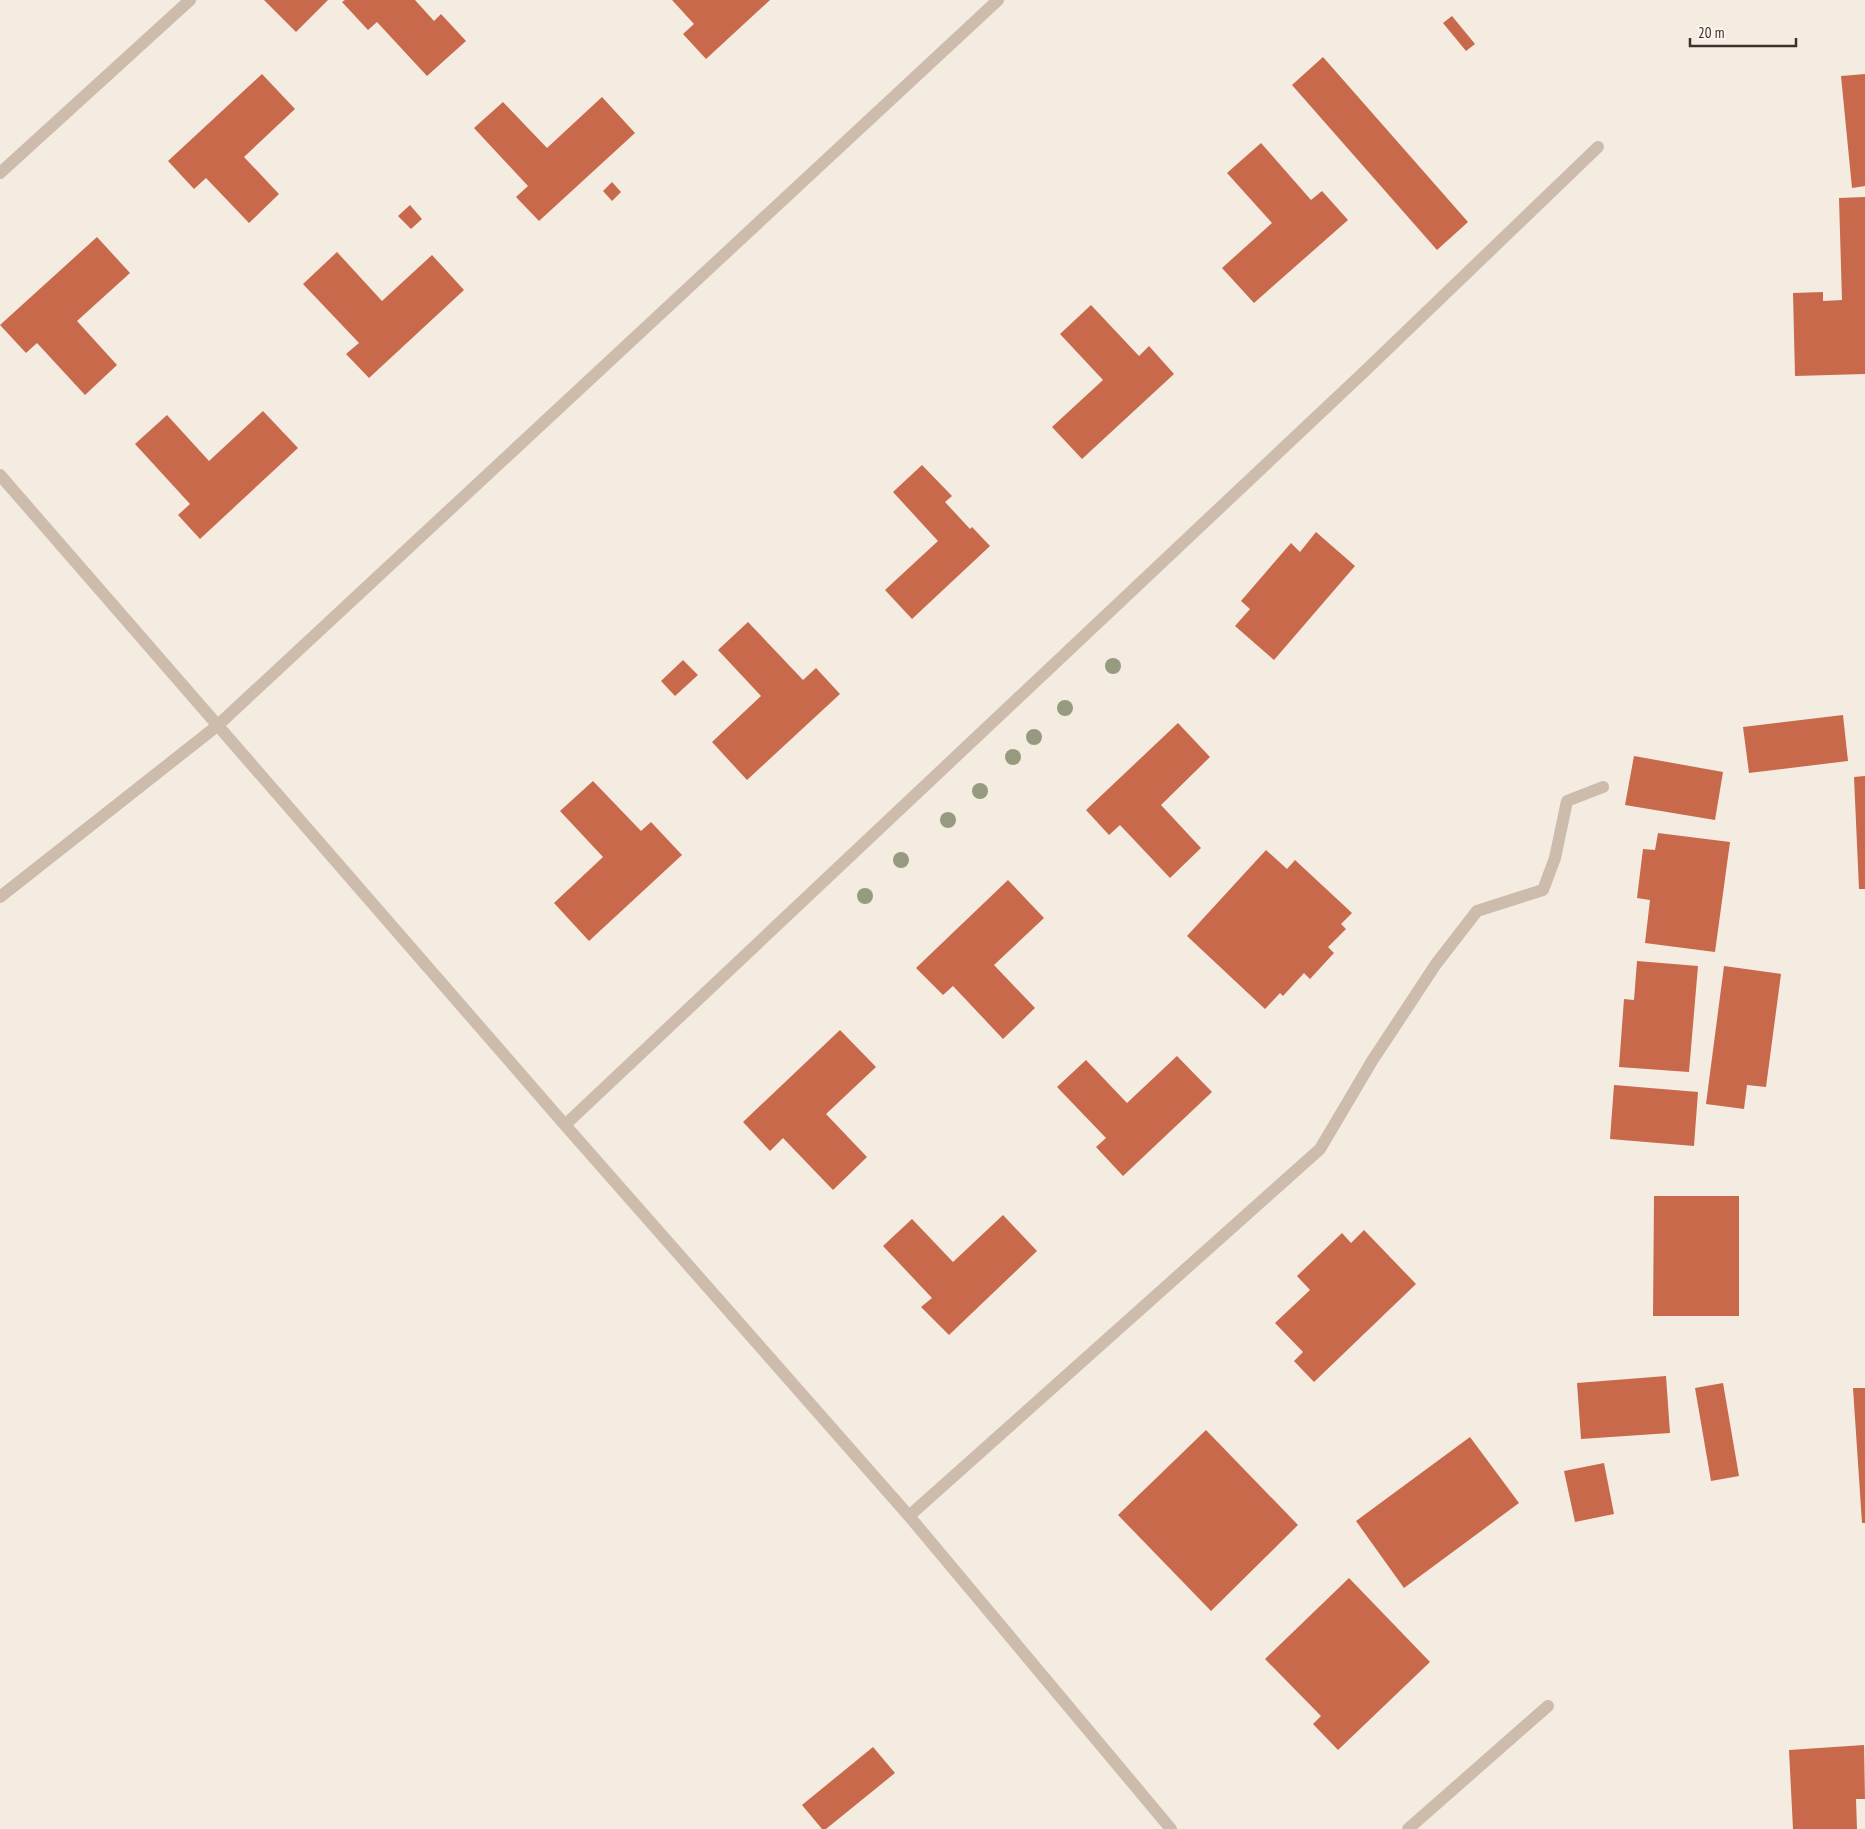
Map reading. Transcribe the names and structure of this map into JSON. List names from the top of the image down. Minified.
{"scale_bar":"20 m"}
